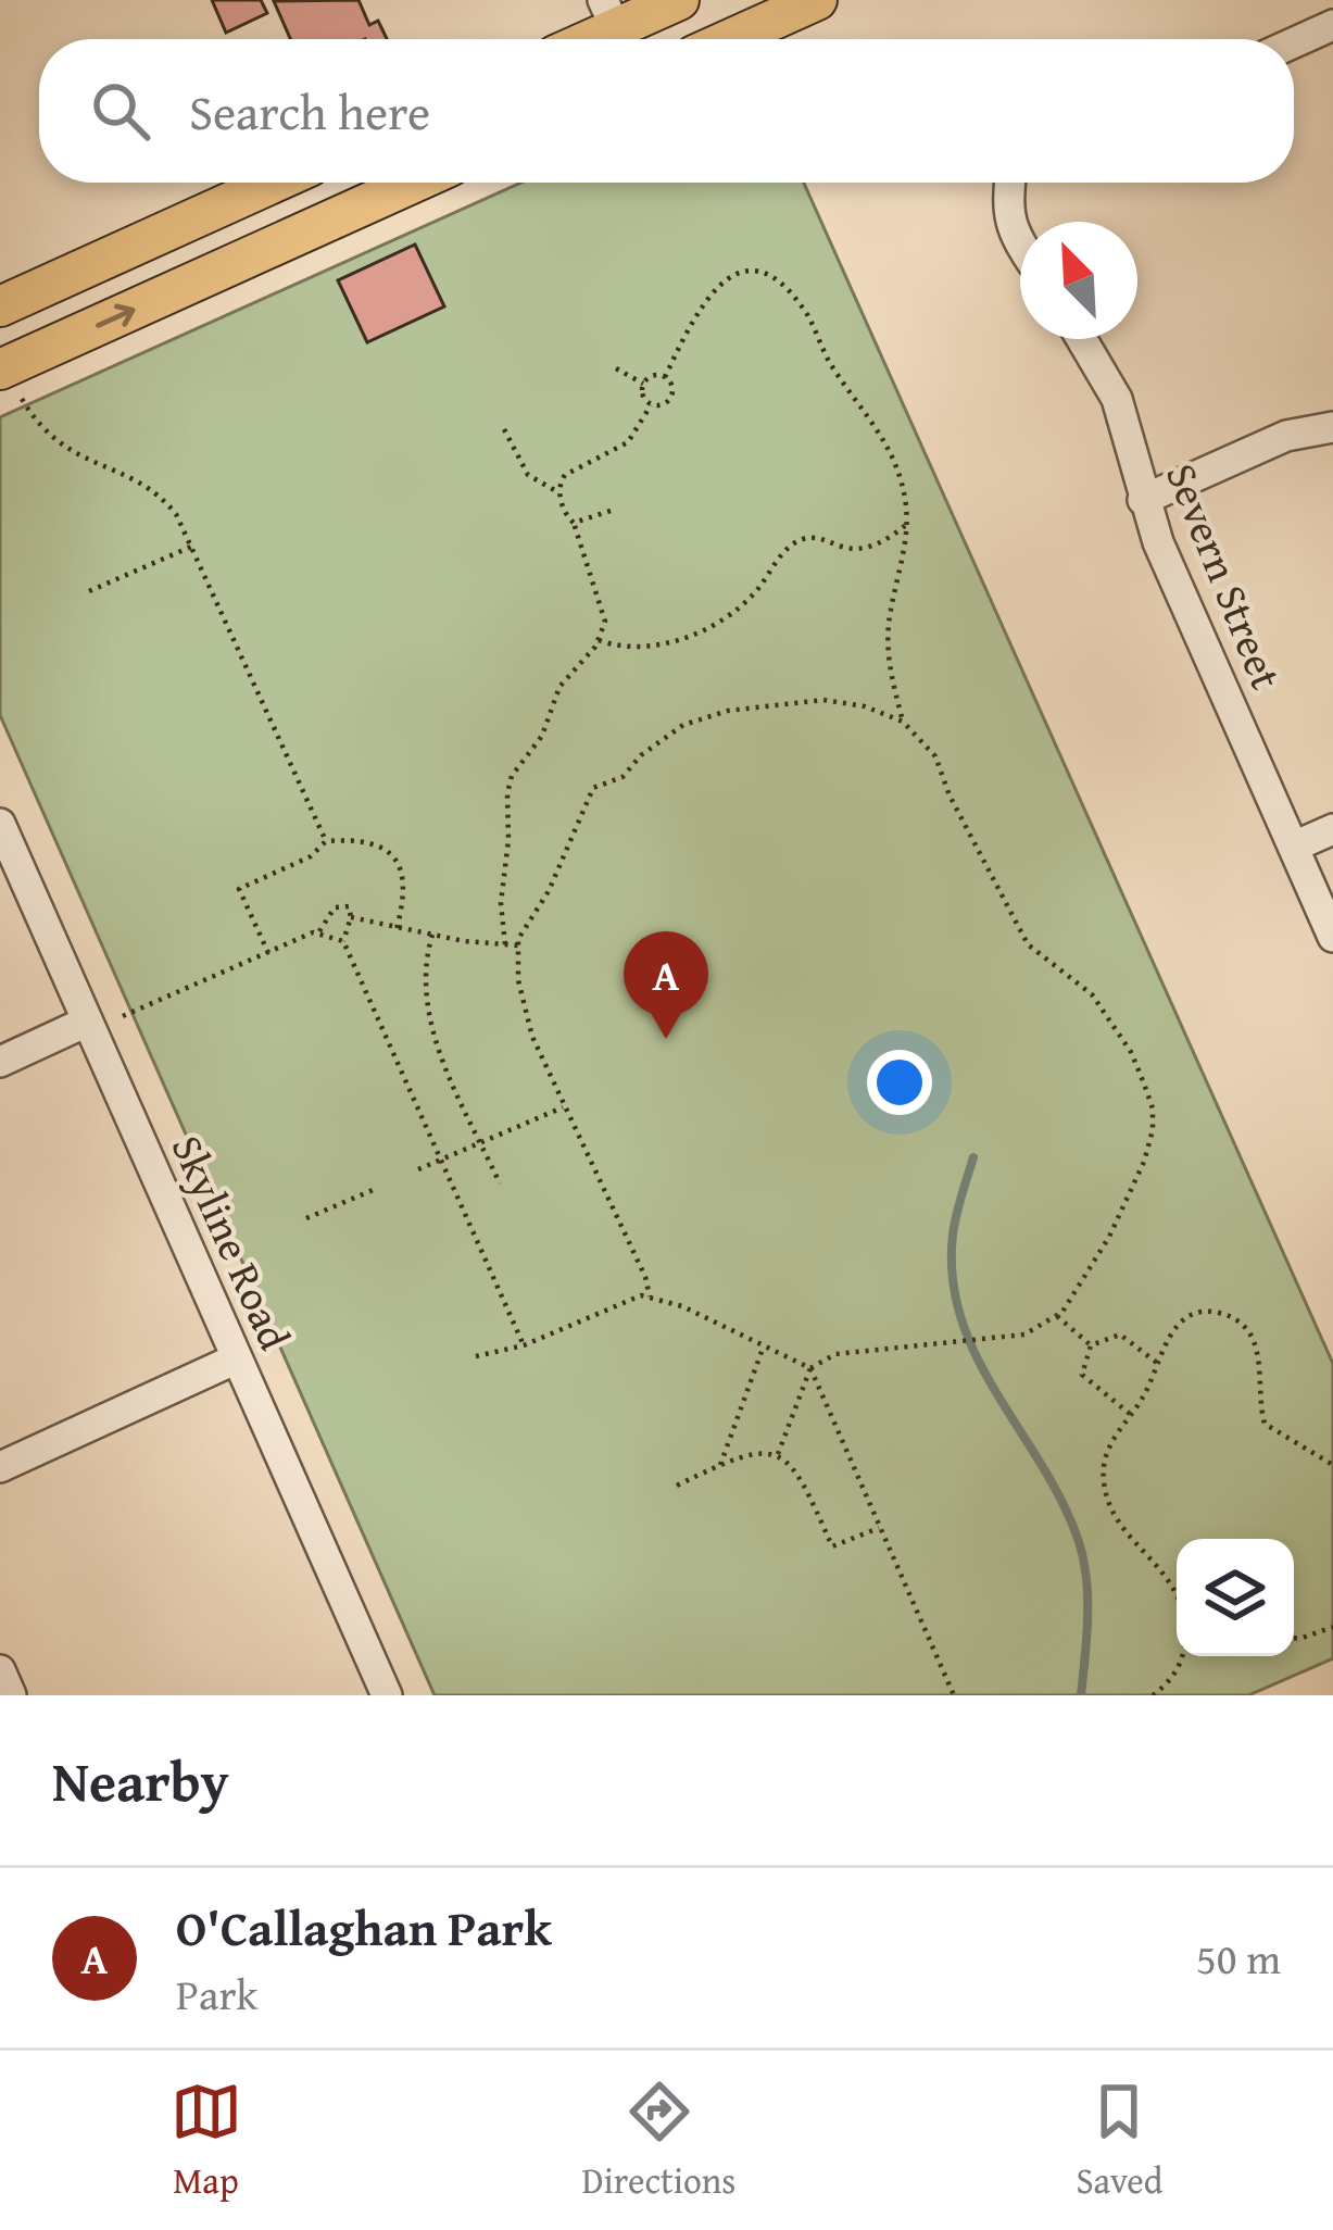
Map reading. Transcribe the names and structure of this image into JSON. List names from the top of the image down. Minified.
{"streets":{"street":["Severn Street","Skyline Road"]},"north":"top left","page":{"search":"Search here","pins":"A","heading":"Nearby","list":[{"mark":"A","name":"O'Callaghan Park","note":"Park","value":"50 m"}],"nav":["Map","Directions","Saved"]}}
